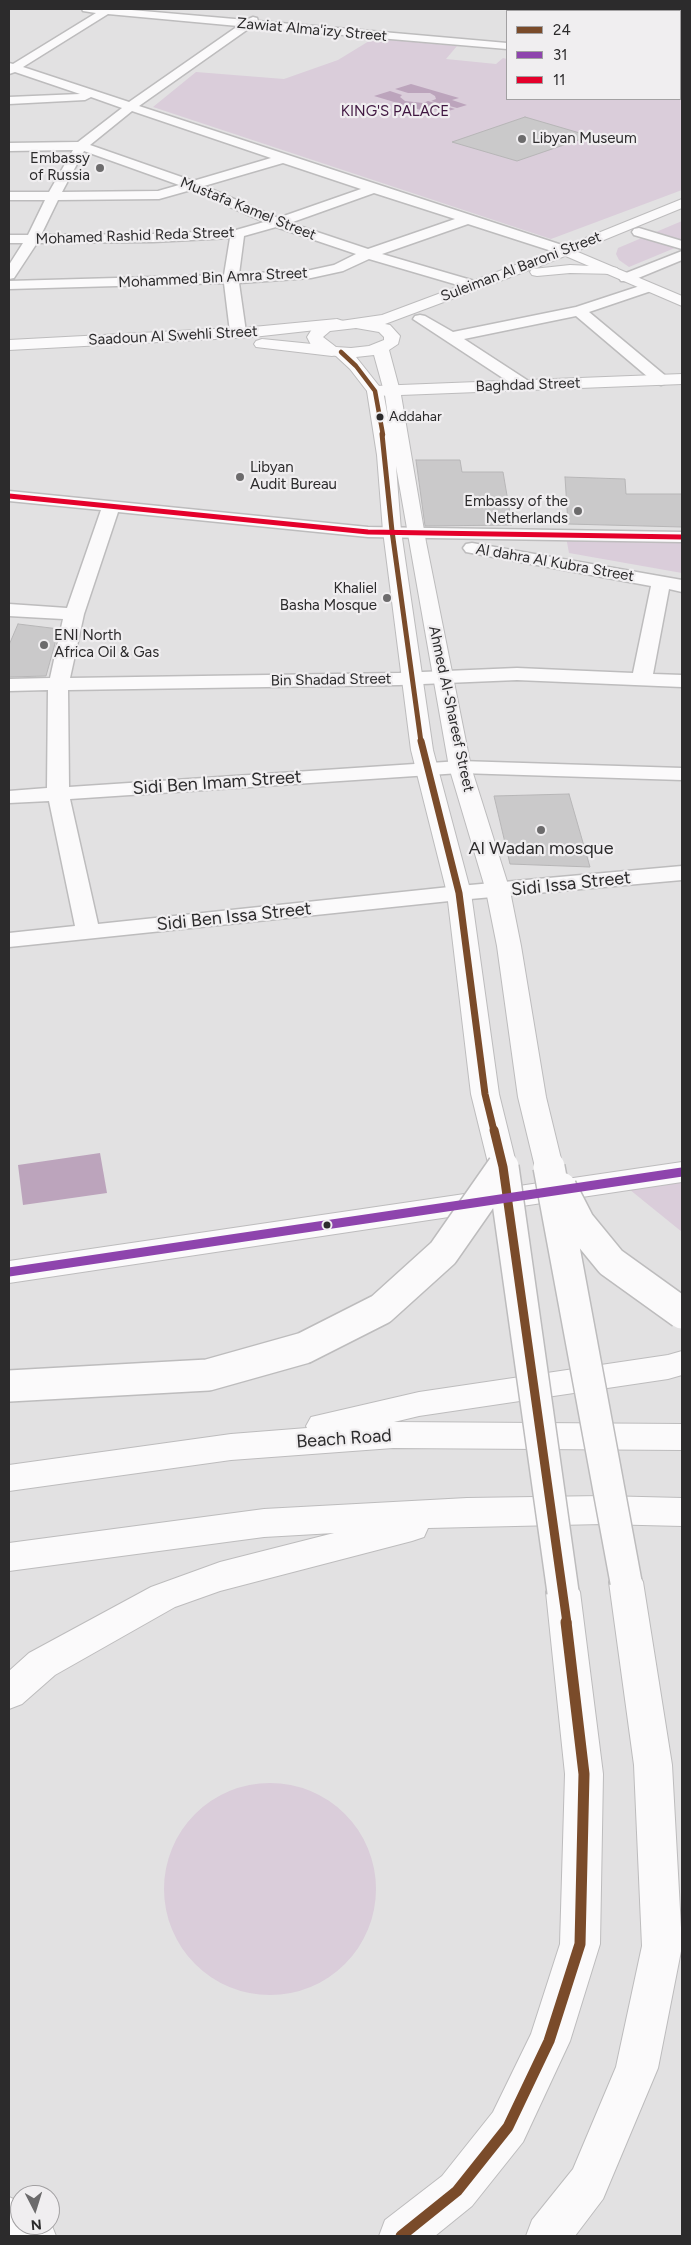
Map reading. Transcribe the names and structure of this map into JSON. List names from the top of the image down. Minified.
{"streets":{"main road":["Suleiman Al Baroni Street","Saadoun Al Swehli Street","Baghdad Street","Ahmed Al-Shareef Street","Beach Road"],"street":["Zawiat Alma'izy Street","Mustafa Kamel Street","Mohamed Rashid Reda Street","Mohammed Bin Amra Street","Al dahra Al Kubra Street","Bin Shadad Street","Sidi Ben Imam Street","Sidi Issa Street","Sidi Ben Issa Street"]},"crossings":[["Mustafa Kamel Street","Mohamed Rashid Reda Street"],["Mustafa Kamel Street","Suleiman Al Baroni Street"],["Mustafa Kamel Street","Mohammed Bin Amra Street"],["Suleiman Al Baroni Street","Saadoun Al Swehli Street"],["Suleiman Al Baroni Street","Ahmed Al-Shareef Street"],["Saadoun Al Swehli Street","Ahmed Al-Shareef Street"],["Baghdad Street","Ahmed Al-Shareef Street"],["Al dahra Al Kubra Street","Ahmed Al-Shareef Street"],["Bin Shadad Street","Ahmed Al-Shareef Street"],["Ahmed Al-Shareef Street","Sidi Ben Imam Street"],["Ahmed Al-Shareef Street","Sidi Issa Street"],["Ahmed Al-Shareef Street","Sidi Ben Issa Street"],["Sidi Issa Street","Sidi Ben Issa Street"]],"parks":["KING'S PALACE"],"places":["Libyan Museum","Embassy of Russia","Addahar","Libyan Audit Bureau","Embassy of the Netherlands","Khaliel Basha Mosque","ENI North Africa Oil & Gas","Al Wadan mosque"],"lines":["transit line 24","transit line 11","transit line 31"],"legend":["24","31","11"],"north":"bottom"}
